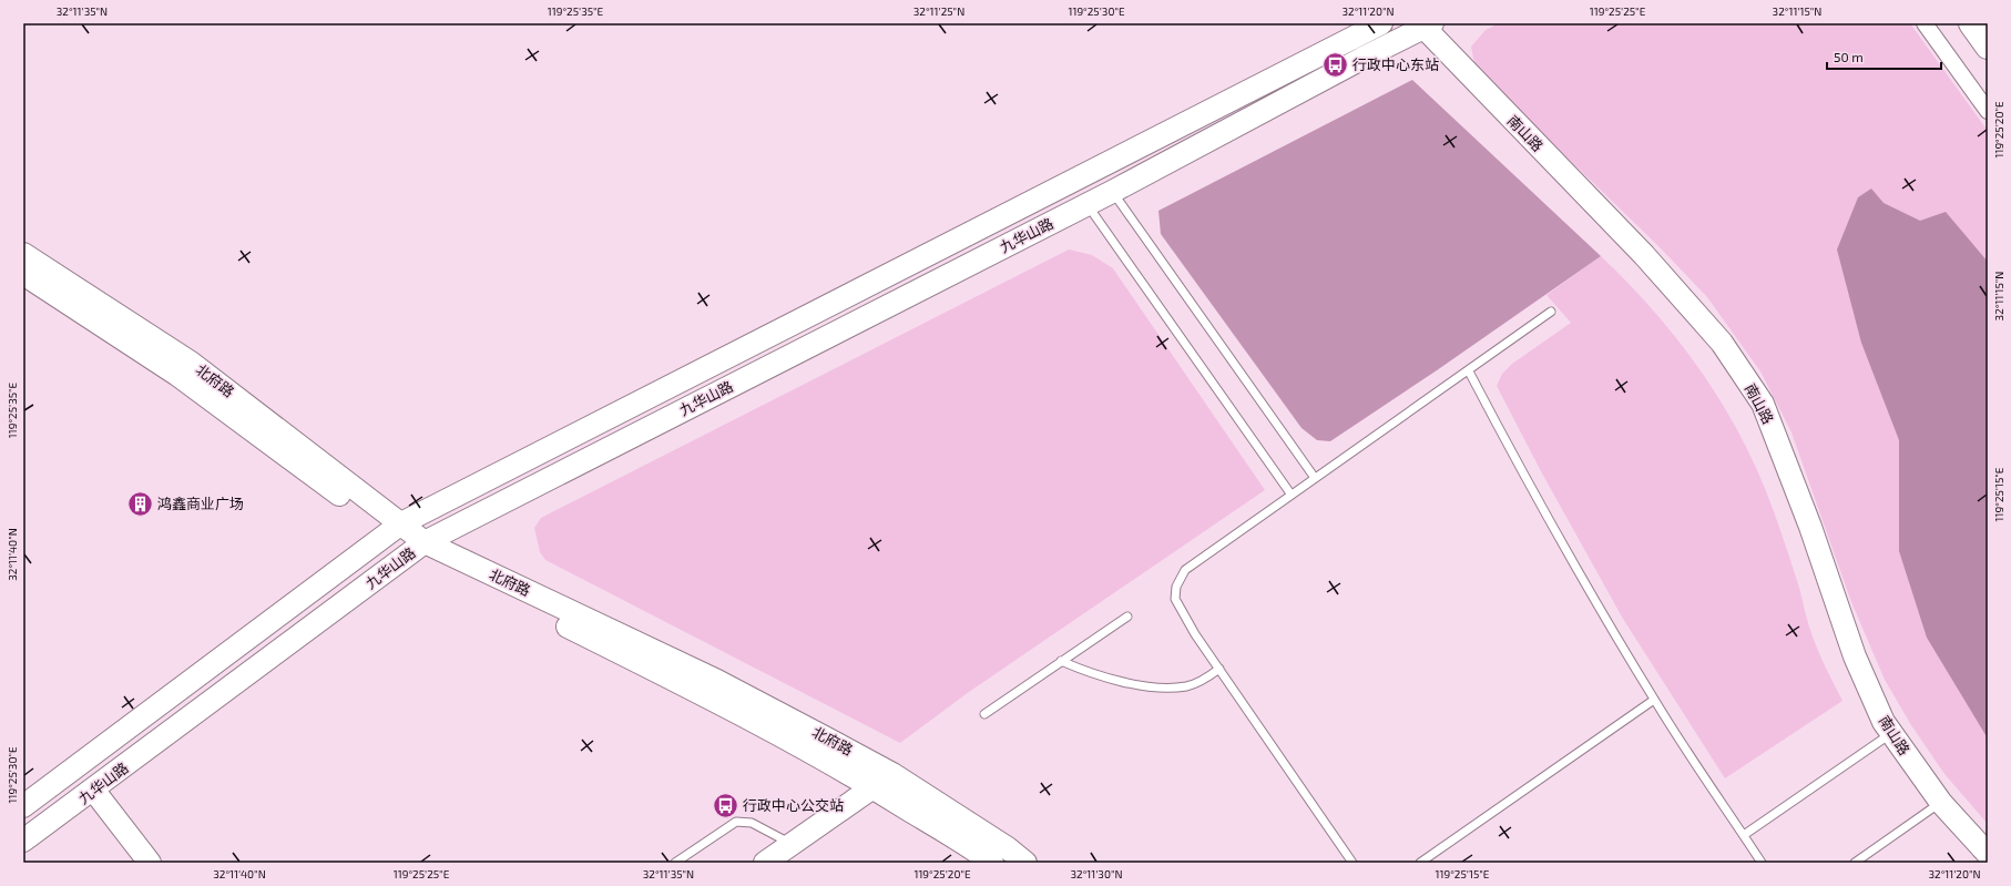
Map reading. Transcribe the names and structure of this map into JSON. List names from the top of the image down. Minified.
{"streets":{"main road":["南山路","九华山路","北府路"]},"crossings":[["南山路","九华山路"],["九华山路","北府路"]],"places":{"bus stop":["行政中心东站","行政中心公交站"],"building":["鸿鑫商业广场"]},"scale_bar":"50 m","coordinates":["32°11'35\"N","119°25'35\"E","32°11'25\"N","119°25'30\"E","32°11'20\"N","119°25'25\"E","32°11'15\"N","119°25'20\"E","119°25'15\"E","32°11'40\"N","32°11'30\"N"]}
